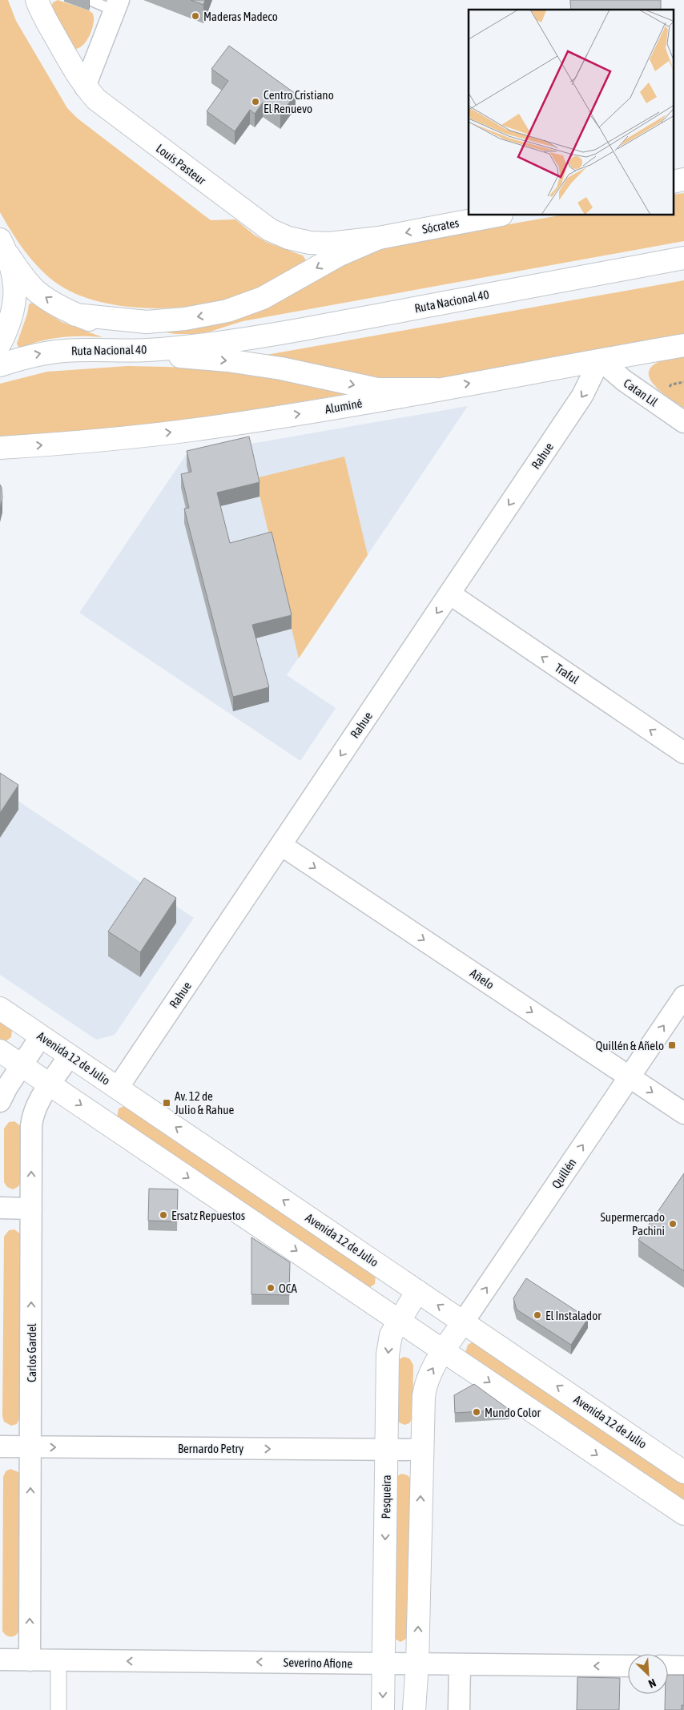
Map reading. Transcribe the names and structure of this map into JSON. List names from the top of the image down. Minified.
{"streets":{"main road":["Louis Pasteur","Sócrates","Ruta Nacional 40","Aluminé","Avenida 12 de Julio","Quillén","Pesqueira"],"street":["Catan Lil","Rahue","Traful","Añelo","Carlos Gardel","Bernardo Petry","Severino Afione"]},"crossings":[["Louis Pasteur","Sócrates"],["Catan Lil","Aluminé"],["Catan Lil","Rahue"],["Aluminé","Rahue"],["Rahue","Traful"],["Rahue","Añelo"],["Rahue","Avenida 12 de Julio"],["Añelo","Quillén"],["Avenida 12 de Julio","Quillén"],["Avenida 12 de Julio","Carlos Gardel"],["Avenida 12 de Julio","Pesqueira"],["Carlos Gardel","Bernardo Petry"],["Carlos Gardel","Severino Afione"],["Bernardo Petry","Pesqueira"],["Pesqueira","Severino Afione"]],"one_way":["Sócrates","Rahue","Traful","Añelo","Quillén","Carlos Gardel","Bernardo Petry","Severino Afione"],"places":{"other":["Maderas Madeco","Centro Cristiano El Renuevo","Ersatz Repuestos","Supermercado Pachini","OCA","El Instalador","Mundo Color"],"transit":["Quillén & Añelo","Av. 12 de Julio & Rahue"]},"north":"bottom right"}
